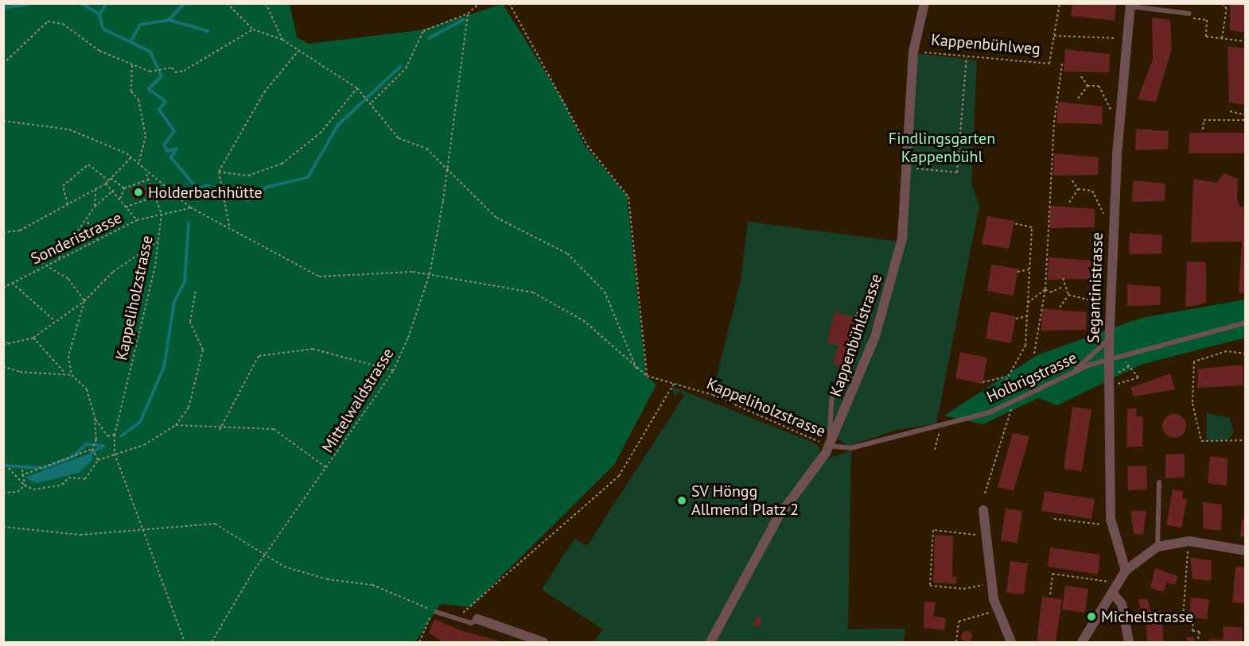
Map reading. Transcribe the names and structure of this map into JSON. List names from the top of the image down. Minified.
{"streets":{"street":["Segantinistrasse","Kappenbühlstrasse"],"lane":["Holbrigstrasse"],"path":["Kappenbühlweg","Sonderistrasse","Kappeliholzstrasse","Mittelwaldstrasse"]},"crossings":[["Kappenbühlweg","Kappenbühlstrasse"],["Sonderistrasse","Kappeliholzstrasse"],["Kappeliholzstrasse","Kappenbühlstrasse"],["Kappeliholzstrasse","Holbrigstrasse"],["Kappeliholzstrasse","Mittelwaldstrasse"],["Kappenbühlstrasse","Holbrigstrasse"]],"parks":["Findlingsgarten Kappenbühl"],"places":["Holderbachhütte","SV Höngg Allmend Platz 2","Michelstrasse"]}
